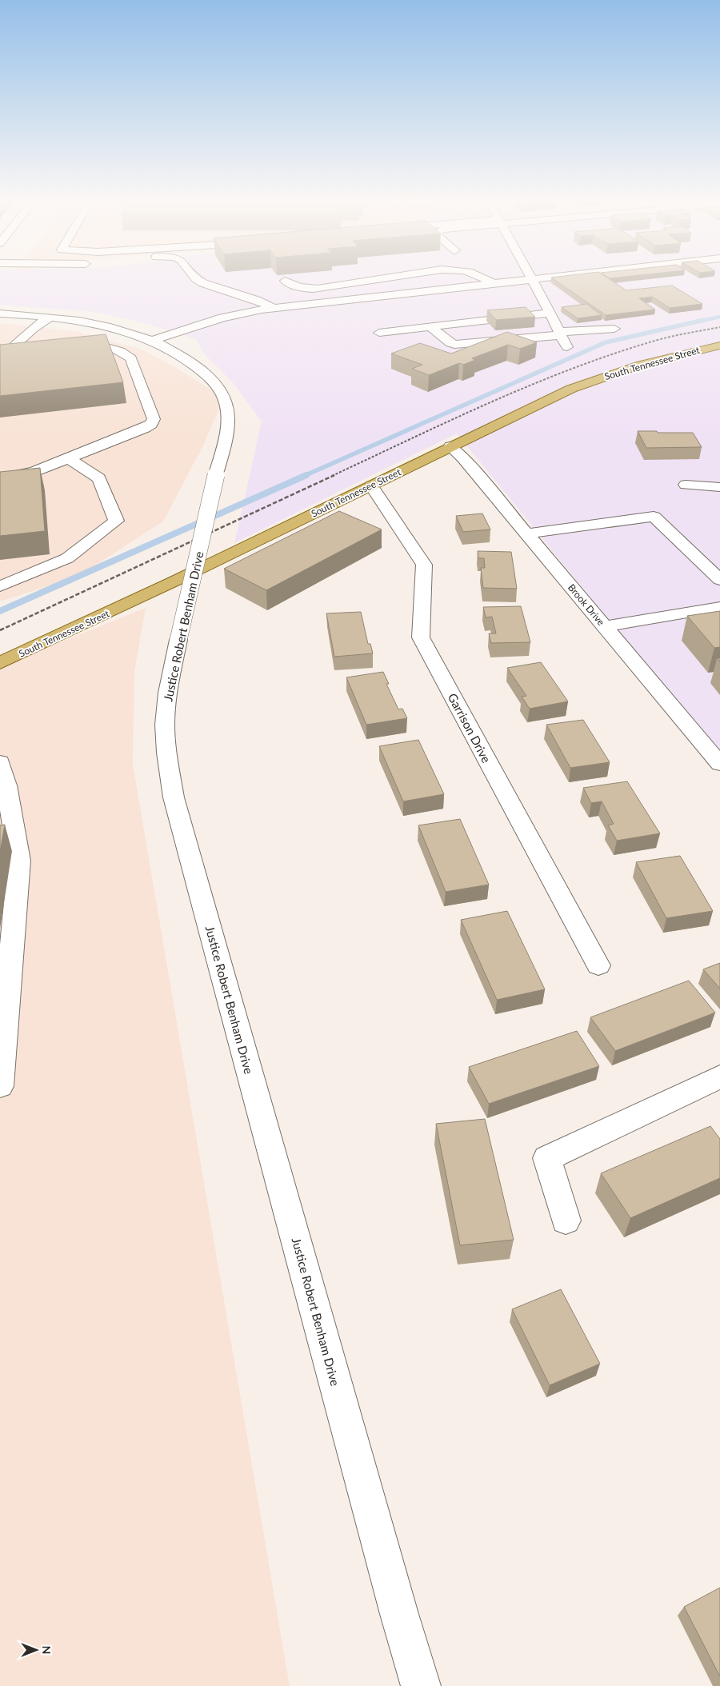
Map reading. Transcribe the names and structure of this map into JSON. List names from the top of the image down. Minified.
{"streets":{"main road":["South Tennessee Street"],"street":["Brook Drive","Justice Robert Benham Drive","Garrison Drive"]},"crossings":[["South Tennessee Street","Brook Drive"],["South Tennessee Street","Garrison Drive"]],"north":"right"}
